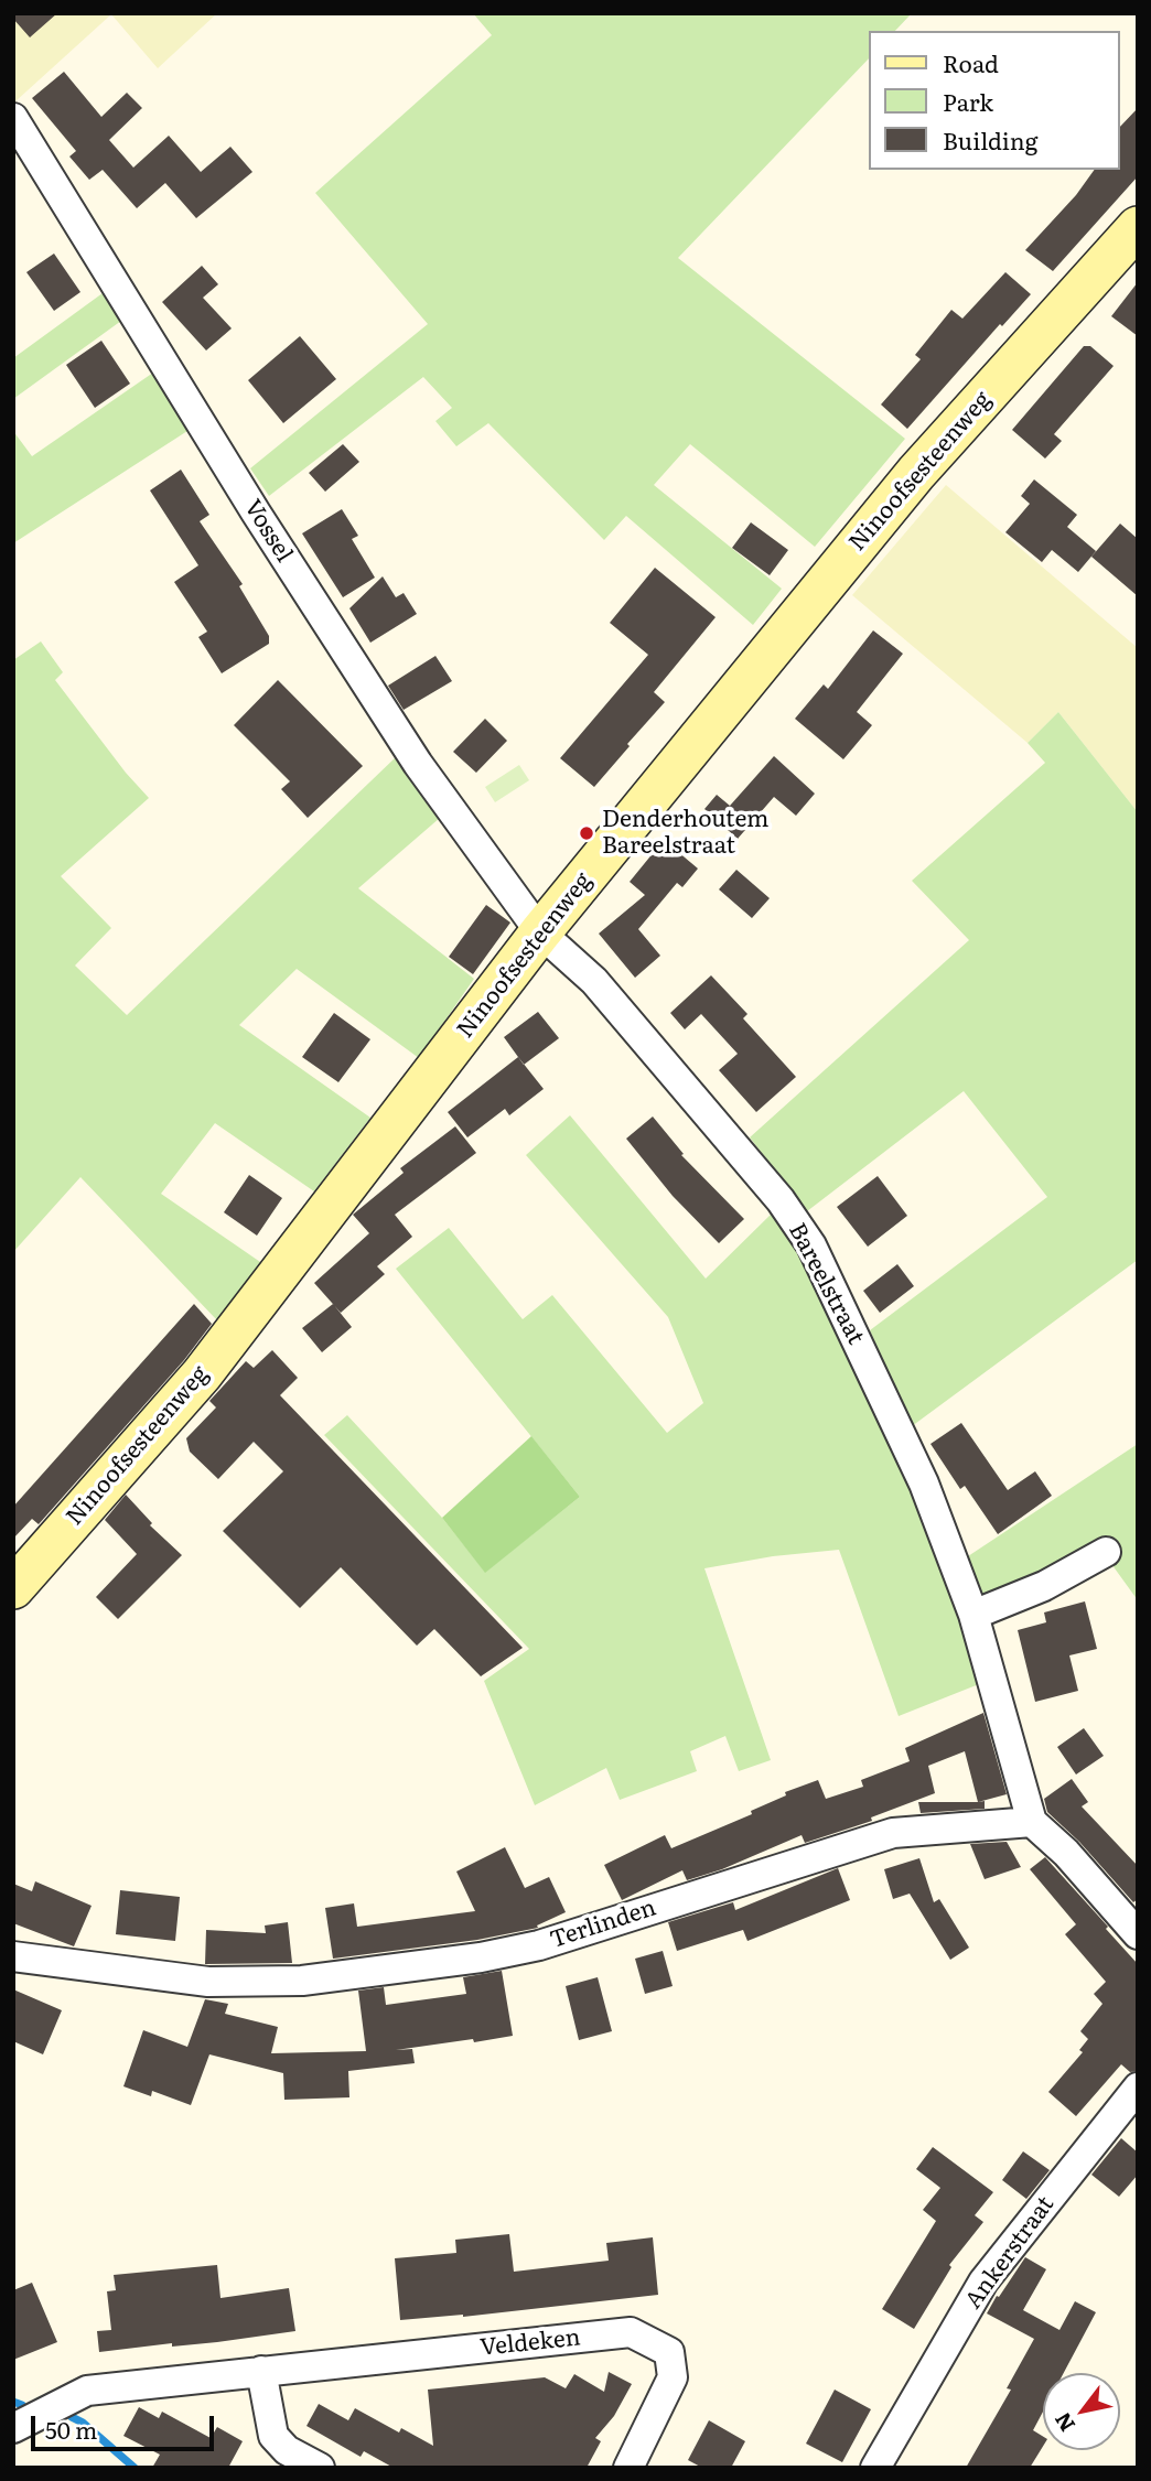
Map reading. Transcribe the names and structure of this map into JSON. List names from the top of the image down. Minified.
{"streets":{"street":["Ninoofsesteenweg","Vossel","Bareelstraat","Terlinden","Ankerstraat","Veldeken"]},"crossings":[["Ninoofsesteenweg","Vossel"],["Ninoofsesteenweg","Bareelstraat"],["Vossel","Bareelstraat"],["Bareelstraat","Terlinden"]],"places":["Denderhoutem Bareelstraat"],"legend":["Road","Park","Building"],"scale_bar":"50 m","north":"bottom left"}
